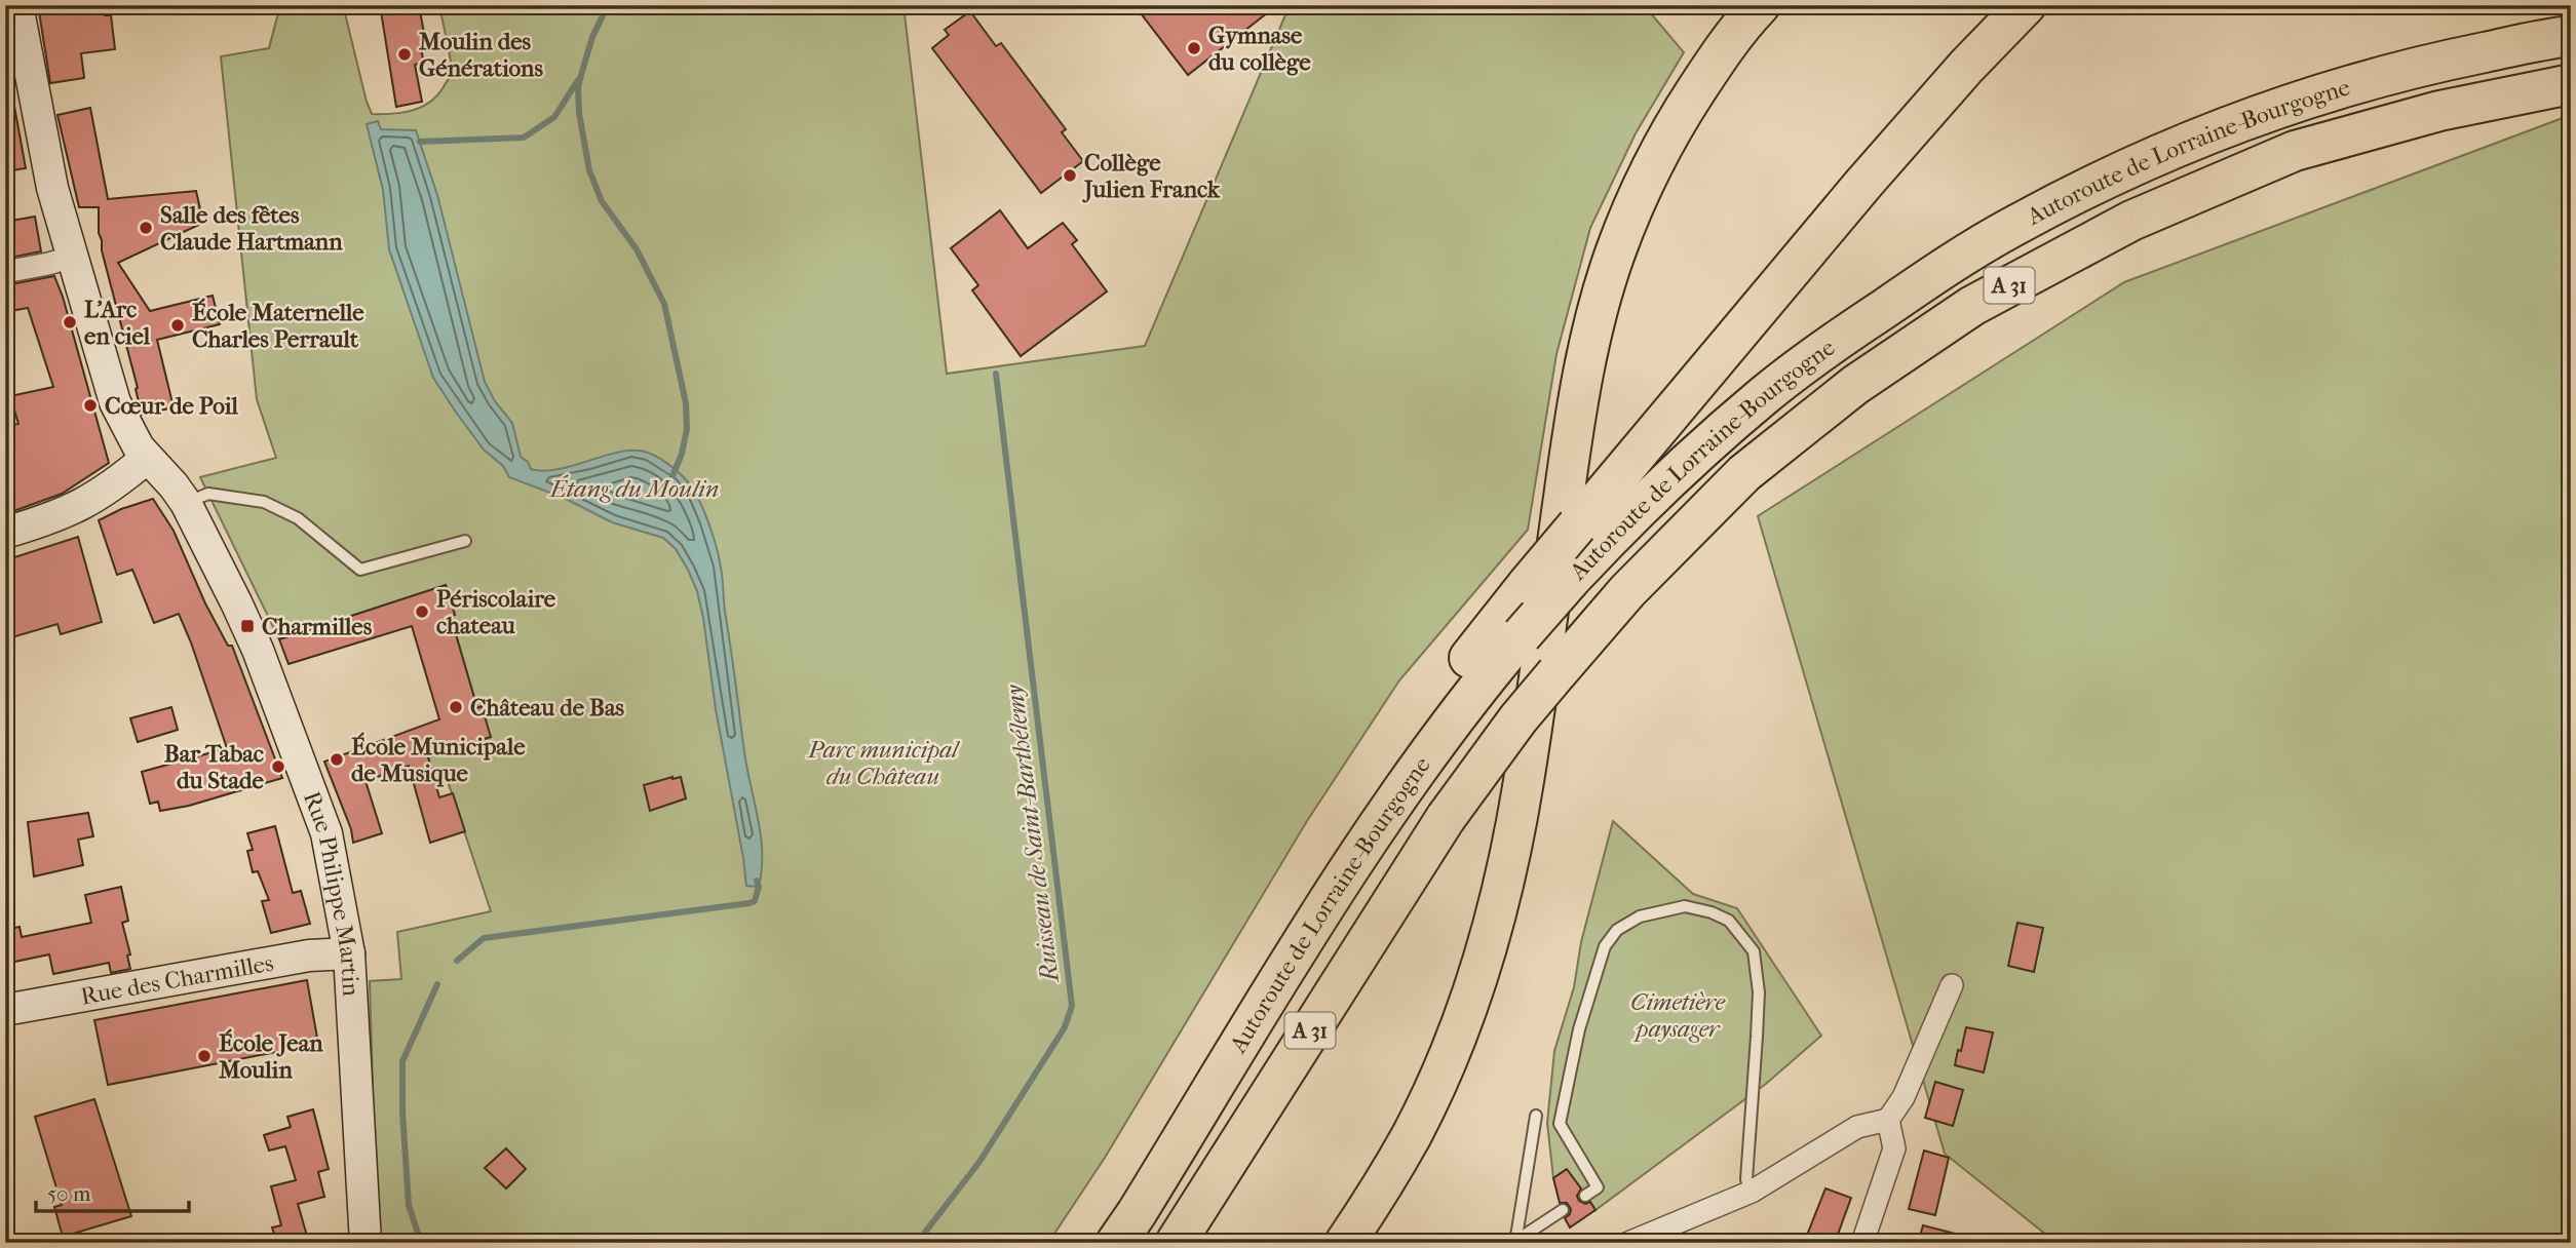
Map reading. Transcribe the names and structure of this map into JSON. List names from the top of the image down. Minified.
{"streets":{"highway":["Autoroute de Lorraine-Bourgogne","A 31"],"street":["Rue Philippe Martin","Rue des Charmilles"]},"crossings":[["Rue Philippe Martin","Rue des Charmilles"]],"water":["Étang du Moulin","Ruisseau de Saint-Barthélemy"],"parks":["Parc municipal du Château","Cimetière paysager"],"places":{"other":["Gymnase du collège","Moulin des Générations","Collège Julien Franck","Salle des fêtes Claude Hartmann","L'Arc en ciel","École Maternelle Charles Perrault","Cœur de Poil","Périscolaire chateau","Château de Bas","École Municipale de Musique","Bar Tabac du Stade","École Jean Moulin"],"transit":["Charmilles"]},"scale_bar":"50 m"}
